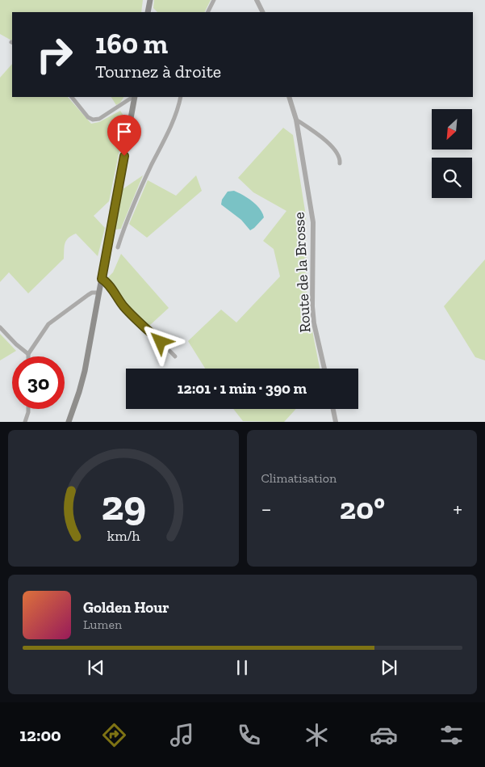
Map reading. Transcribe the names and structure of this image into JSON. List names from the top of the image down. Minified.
{"streets":{"street":["Route de la Brosse"]},"north":"bottom left","page":{"turn":["160 m","Tournez à droite"],"limit":"30","trip":"12:01 · 1 min · 390 m","tile":"Climatisation","heat":["−","20°","+"],"song":["Golden Hour","Lumen"],"tabs":"12:00","gauge":["29","km/h"]}}
